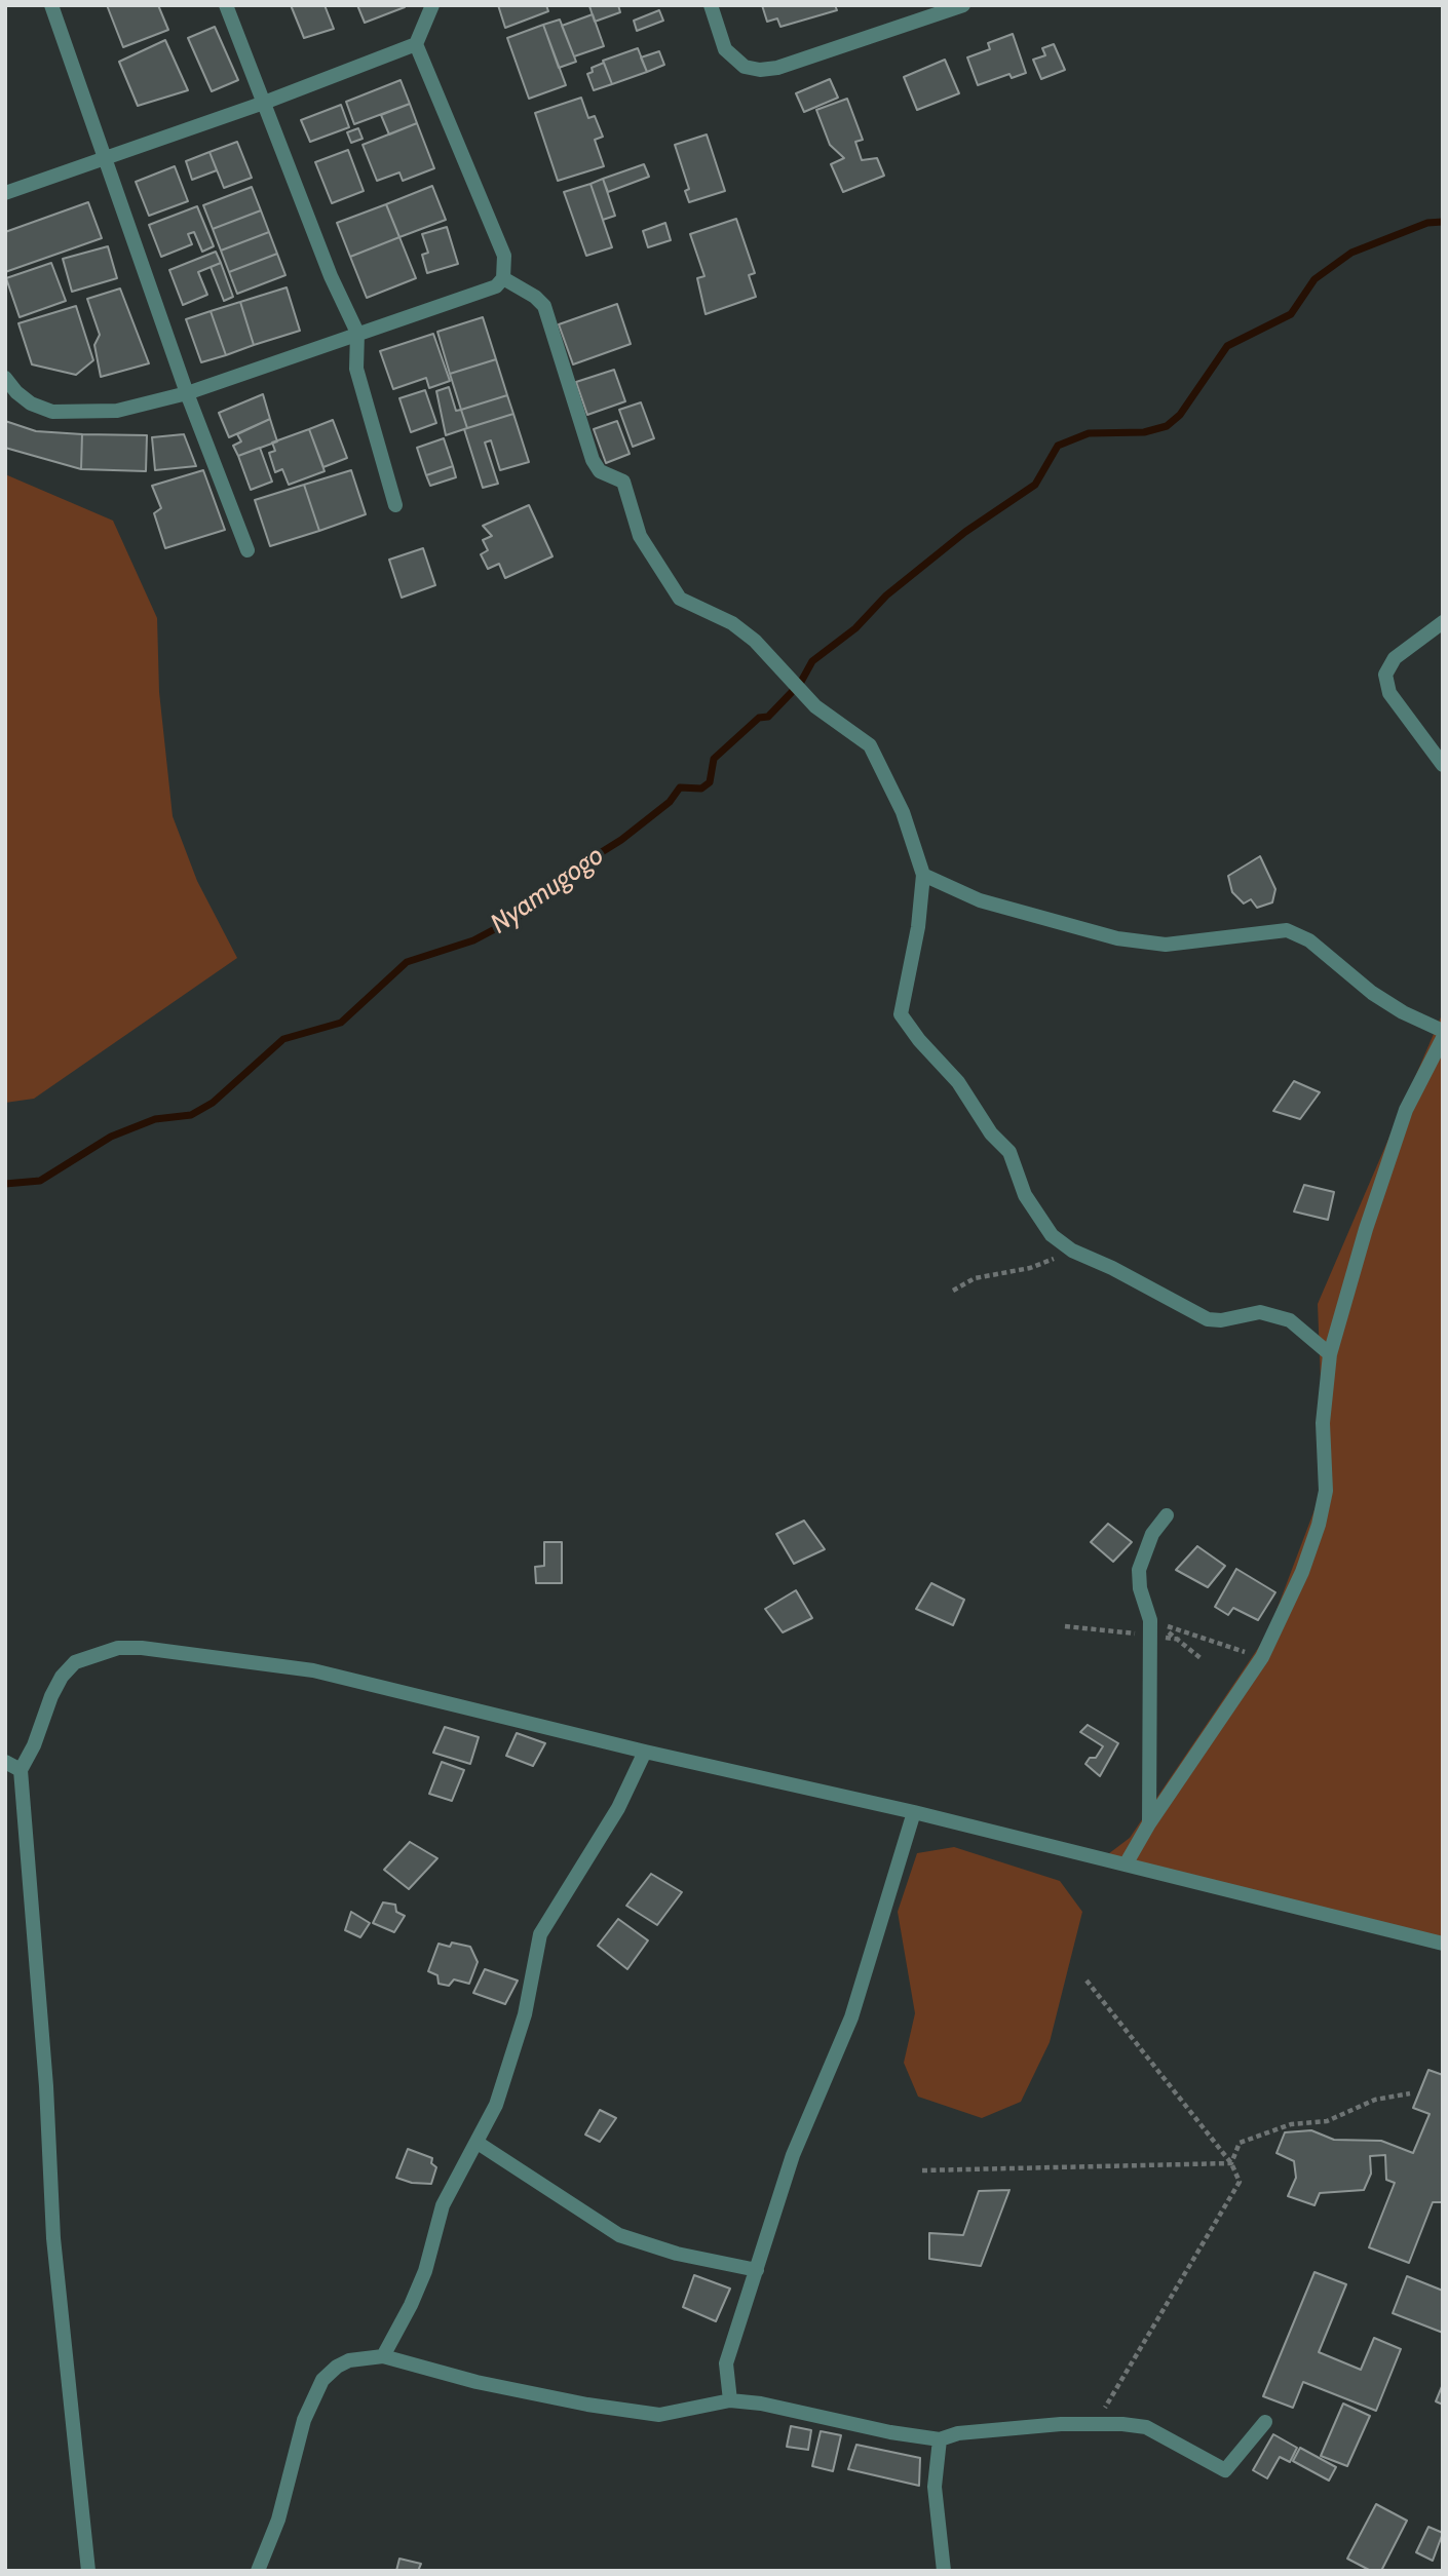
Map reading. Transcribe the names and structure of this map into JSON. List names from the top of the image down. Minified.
{"water":["Nyamugogo"]}
